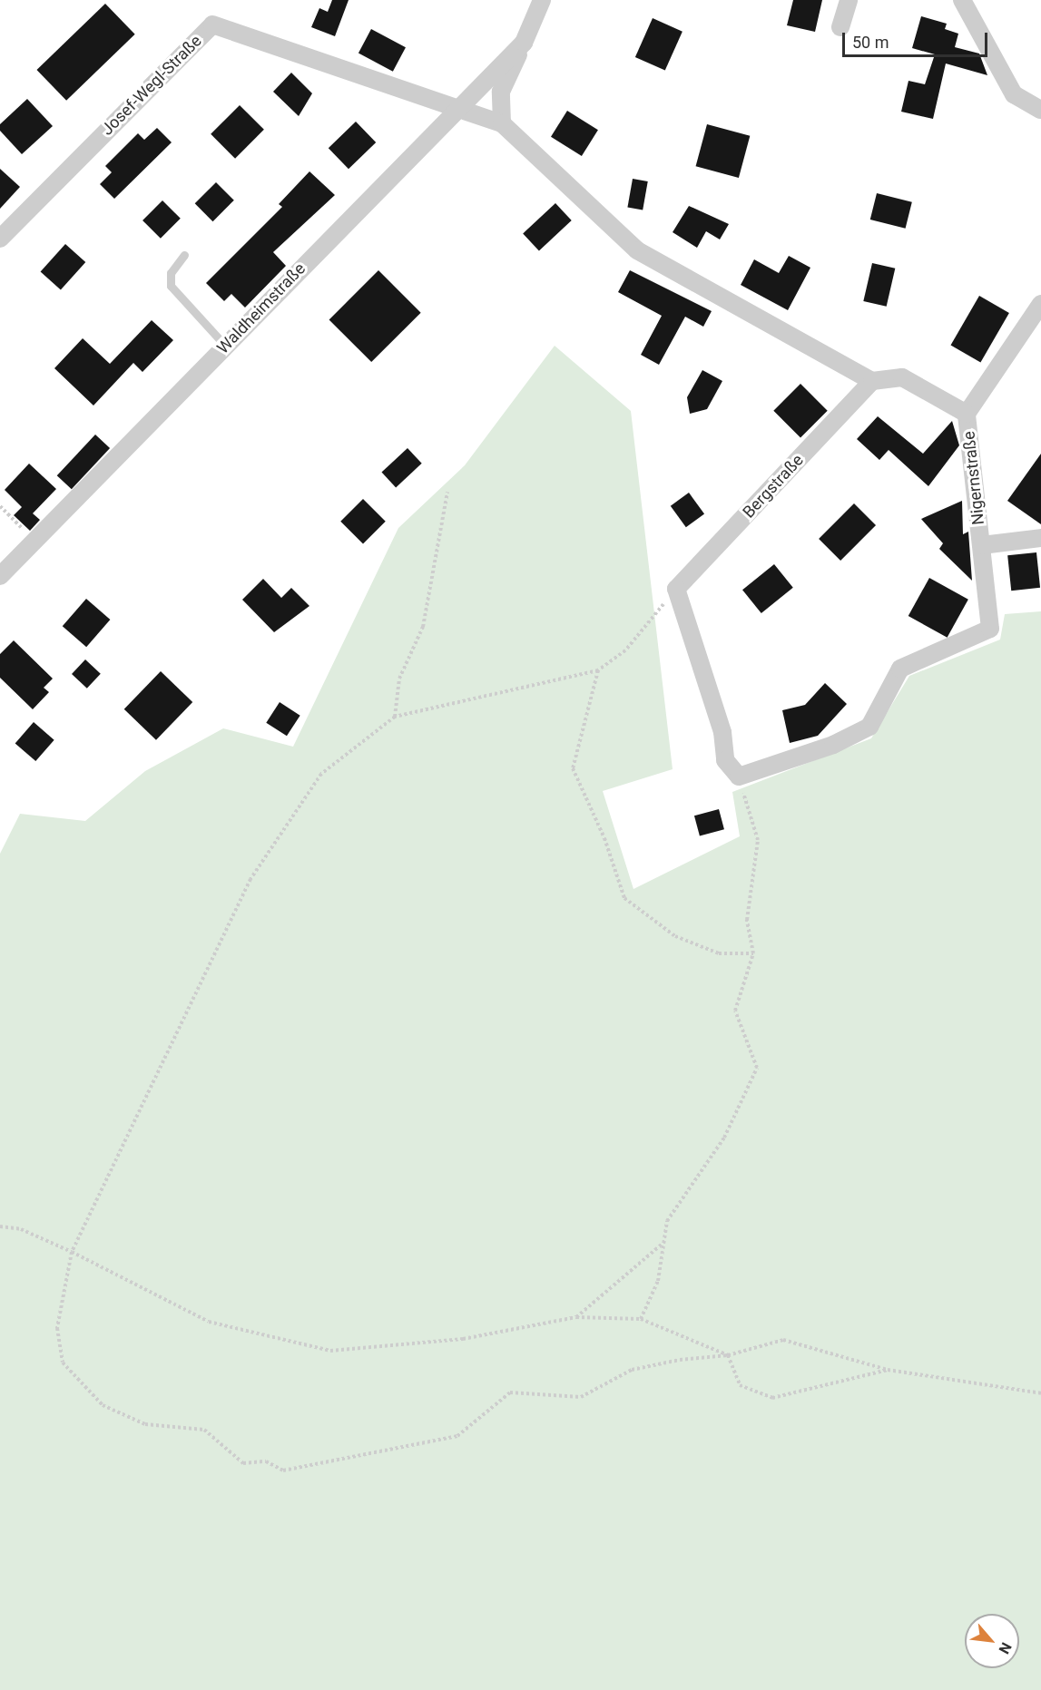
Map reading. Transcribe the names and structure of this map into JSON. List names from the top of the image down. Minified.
{"streets":{"street":["Josef-Wegl-Straße","Waldheimstraße","Nigernstraße","Bergstraße"]},"crossings":[["Josef-Wegl-Straße","Waldheimstraße"]],"scale_bar":"50 m","north":"bottom right"}
